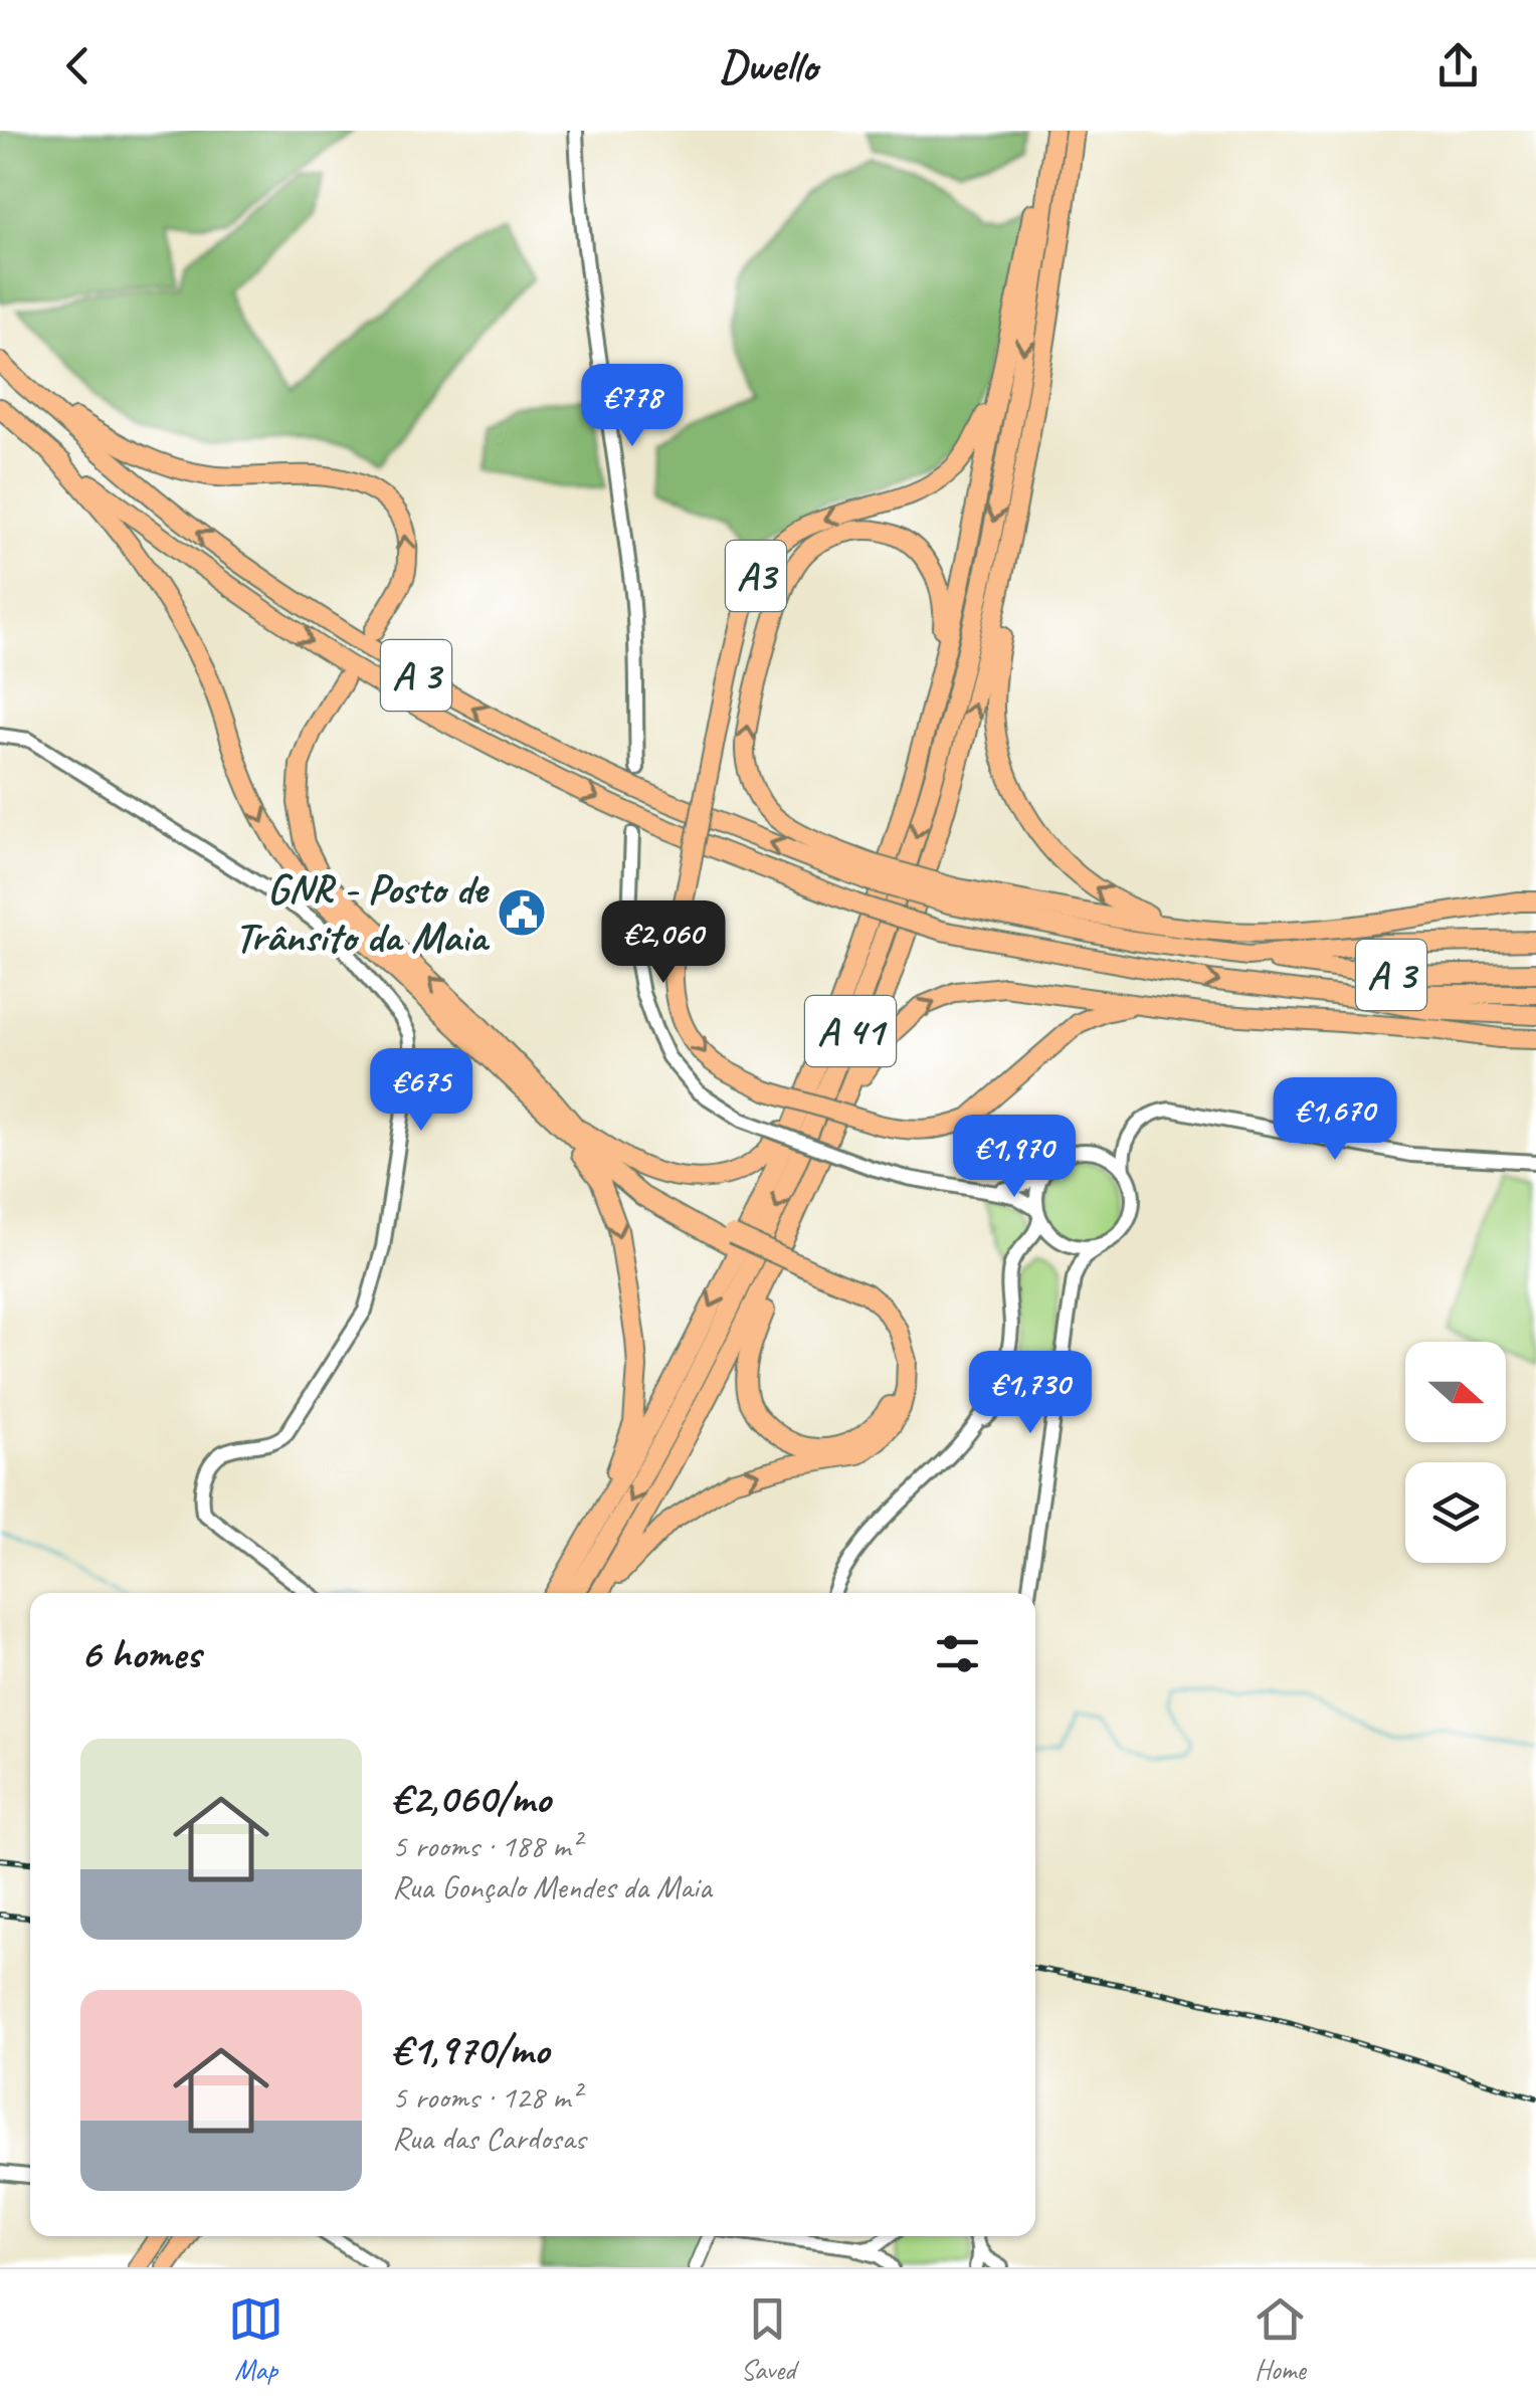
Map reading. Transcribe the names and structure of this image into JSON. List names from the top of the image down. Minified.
{"streets":{"highway":["A3","A 3","A 41"]},"places":{"public building":["GNR - Posto de Trânsito da Maia"]},"north":"right","page":{"header":"Dwello","price":["€778","€2,060","€675","€1,670","€1,970","€1,730"],"heading":"6 homes","list":[{"name":"€2,060/mo","note":"5 rooms · 188 m² · Rua Gonçalo Mendes da Maia"},{"name":"€1,970/mo","note":"5 rooms · 128 m² · Rua das Cardosas"}],"tabs":["Map","Saved","Home"]}}
